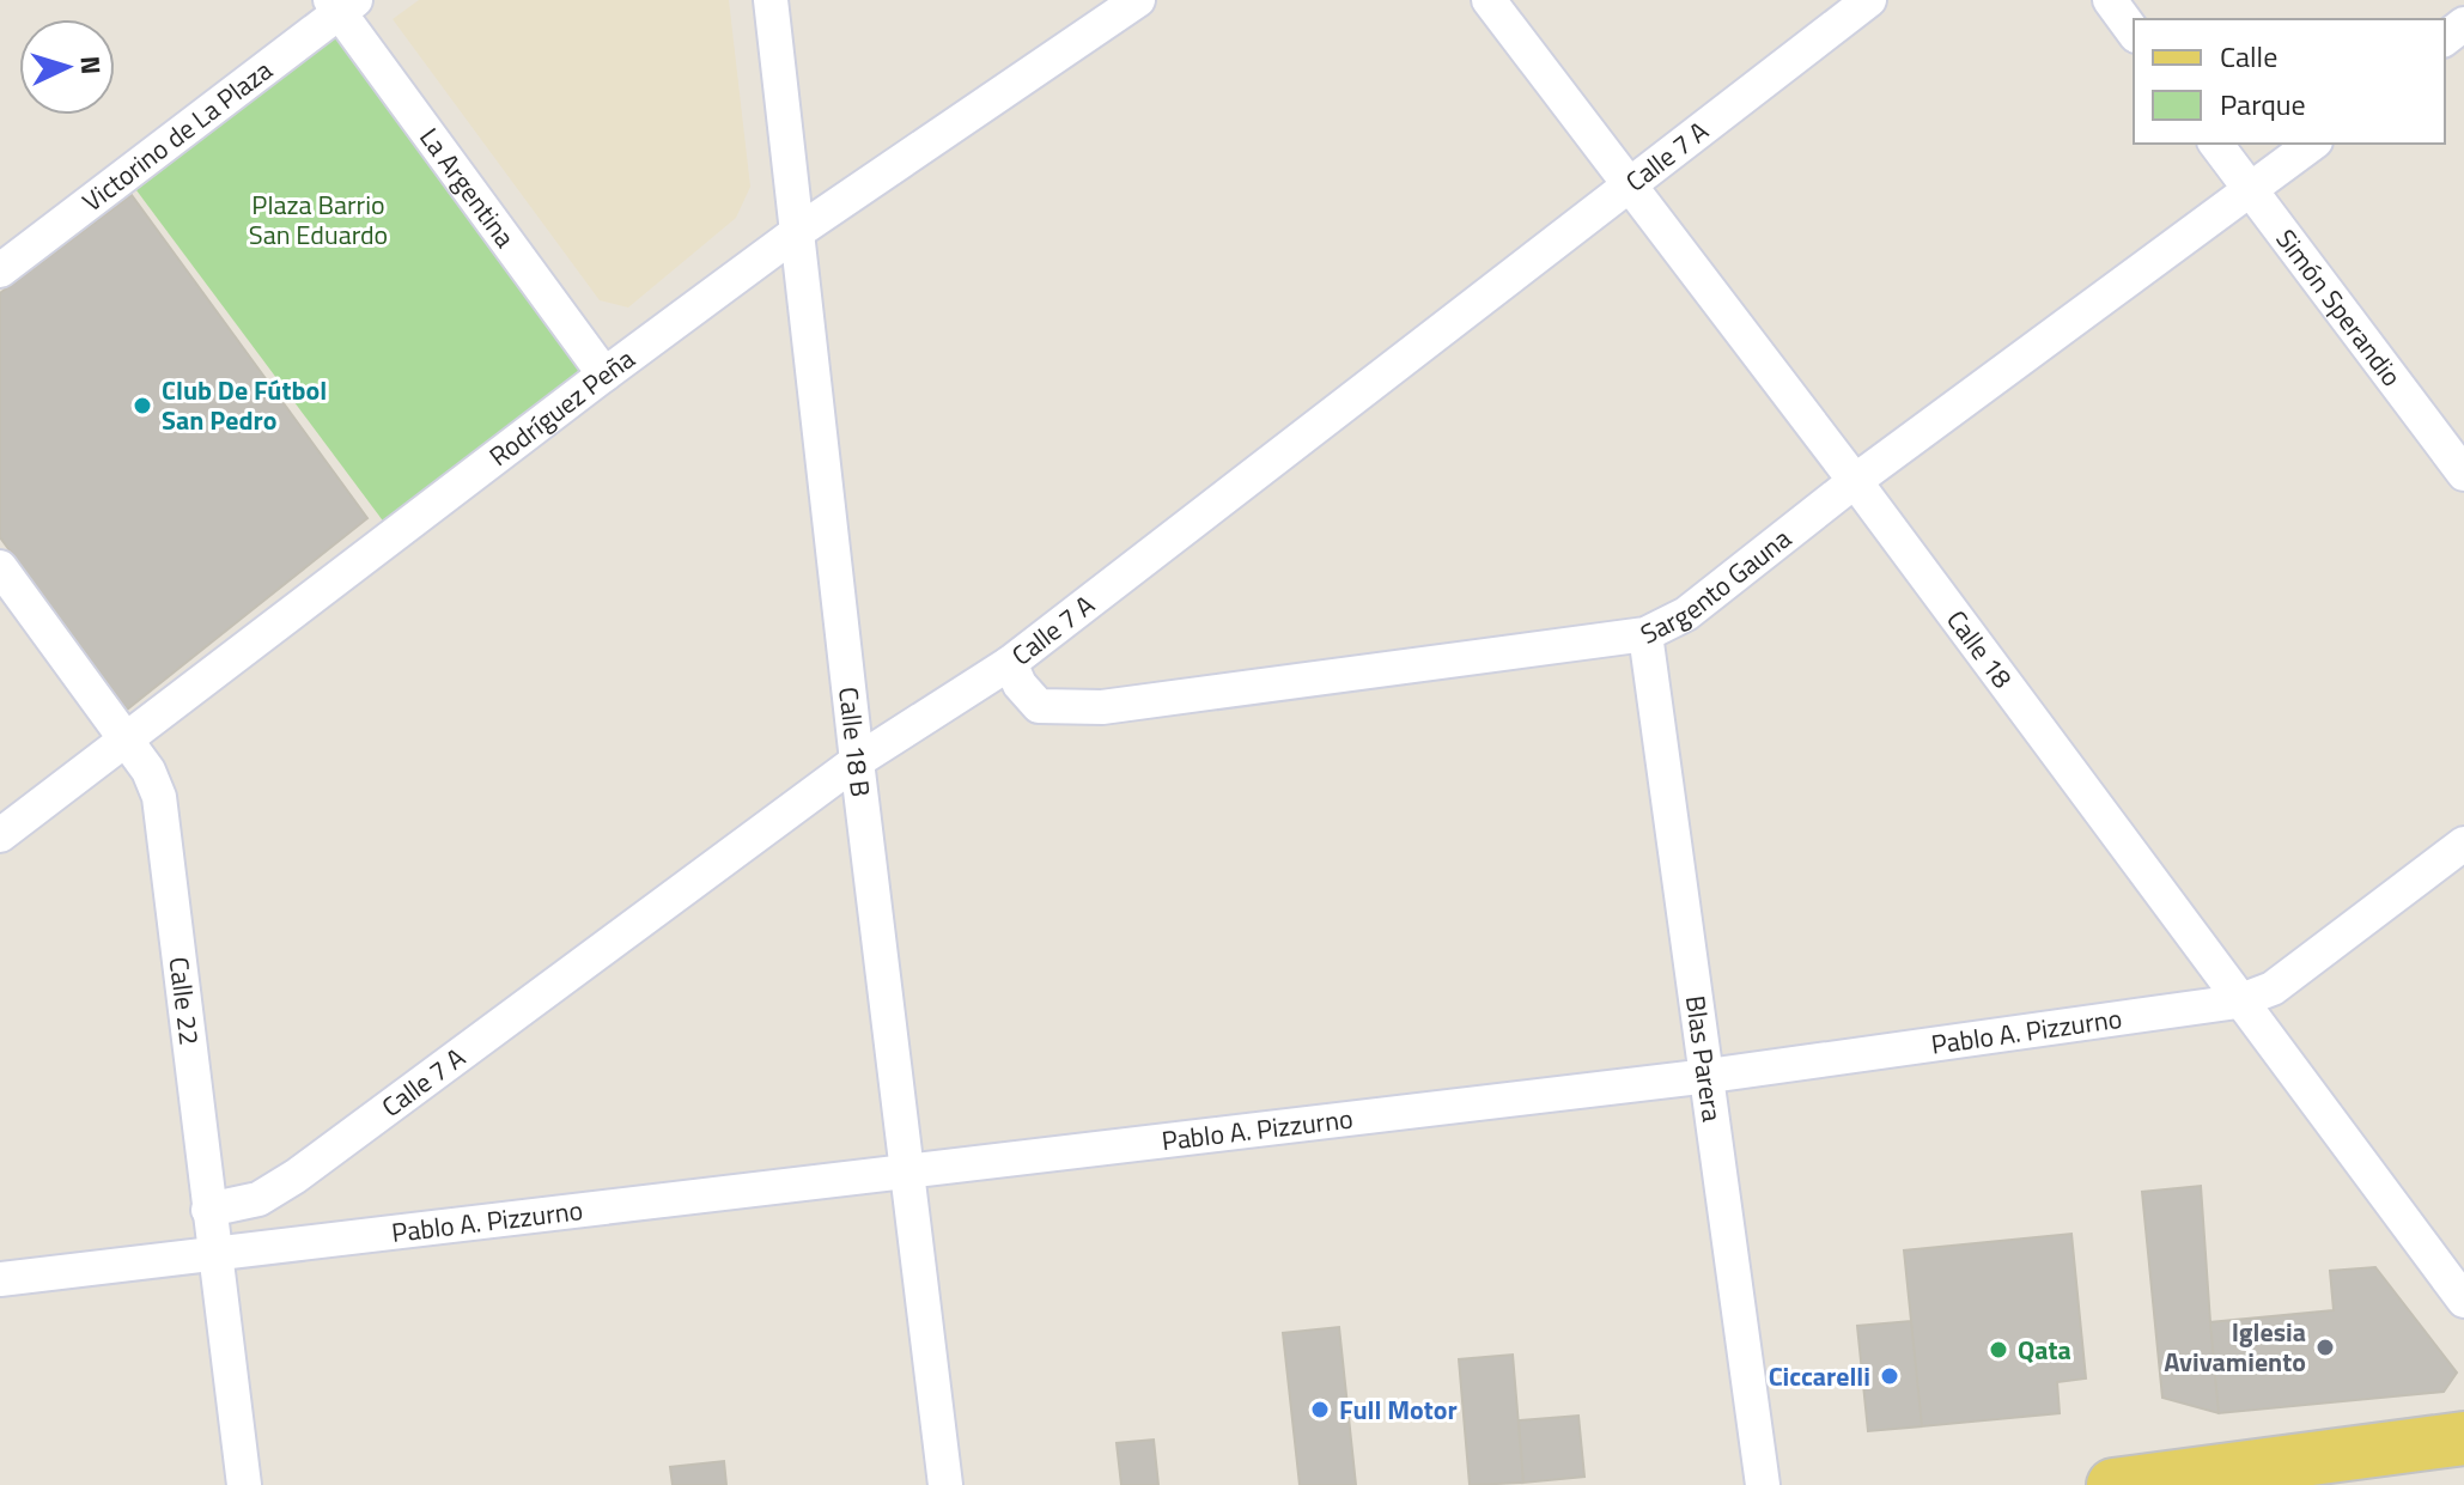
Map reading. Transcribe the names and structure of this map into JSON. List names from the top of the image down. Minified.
{"streets":{"street":["Victorino de La Plaza","Calle 7 A","La Argentina","Simón Sperandio","Rodríguez Peña","Sargento Gauna","Calle 18","Calle 18 B","Calle 22","Pablo A. Pizzurno","Blas Parera"]},"crossings":[["Victorino de La Plaza","La Argentina"],["Calle 7 A","Sargento Gauna"],["Calle 7 A","Calle 18"],["Calle 7 A","Calle 18 B"],["Calle 7 A","Calle 22"],["La Argentina","Rodríguez Peña"],["Simón Sperandio","Sargento Gauna"],["Rodríguez Peña","Calle 18 B"],["Rodríguez Peña","Calle 22"],["Sargento Gauna","Calle 18"],["Sargento Gauna","Blas Parera"],["Calle 18","Pablo A. Pizzurno"],["Calle 18 B","Pablo A. Pizzurno"],["Calle 22","Pablo A. Pizzurno"],["Pablo A. Pizzurno","Blas Parera"]],"parks":["Plaza Barrio San Eduardo"],"places":["Club De Fútbol San Pedro","Iglesia Avivamiento","Qata","Ciccarelli","Full Motor"],"legend":["Calle","Parque"],"north":"right"}
